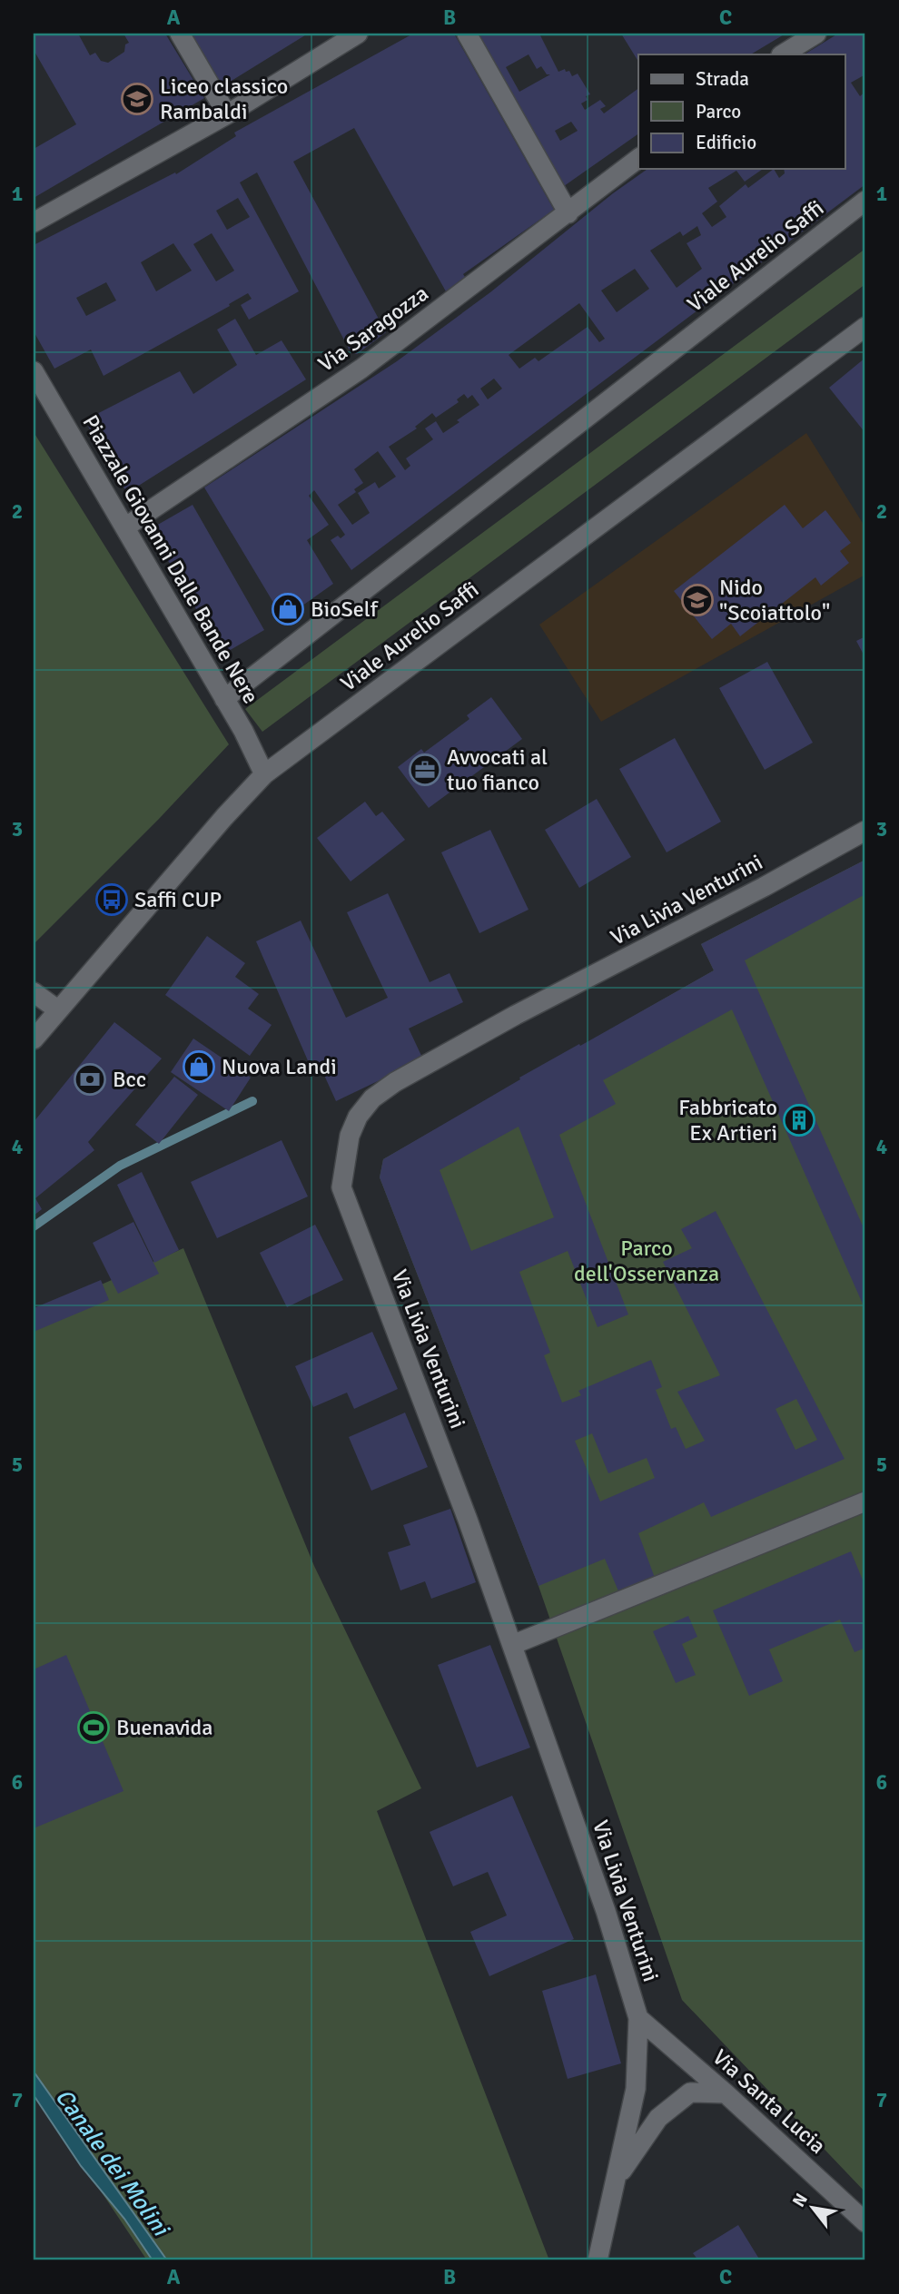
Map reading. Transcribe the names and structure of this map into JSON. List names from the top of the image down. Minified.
{"streets":{"street":["Viale Aurelio Saffi","Via Saragozza","Piazzale Giovanni Dalle Bande Nere","Via Livia Venturini","Via Santa Lucia"]},"crossings":[["Viale Aurelio Saffi","Piazzale Giovanni Dalle Bande Nere"],["Via Saragozza","Piazzale Giovanni Dalle Bande Nere"],["Via Livia Venturini","Via Santa Lucia"]],"water":["Canale dei Molini"],"parks":["Parco dell'Osservanza"],"places":{"school or university":["Liceo classico Rambaldi","Nido \"Scoiattolo\""],"shop":["BioSelf","Nuova Landi"],"office":["Avvocati al tuo fianco"],"bus stop":["Saffi CUP"],"bank":["Bcc"],"building":["Fabbricato Ex Artieri"],"sports":["Buenavida"]},"legend":["Strada","Parco","Edificio"],"north":"top left","grid":{"columns":["A","B","C"],"rows":["1","2","3","4","5","6","7"]}}
